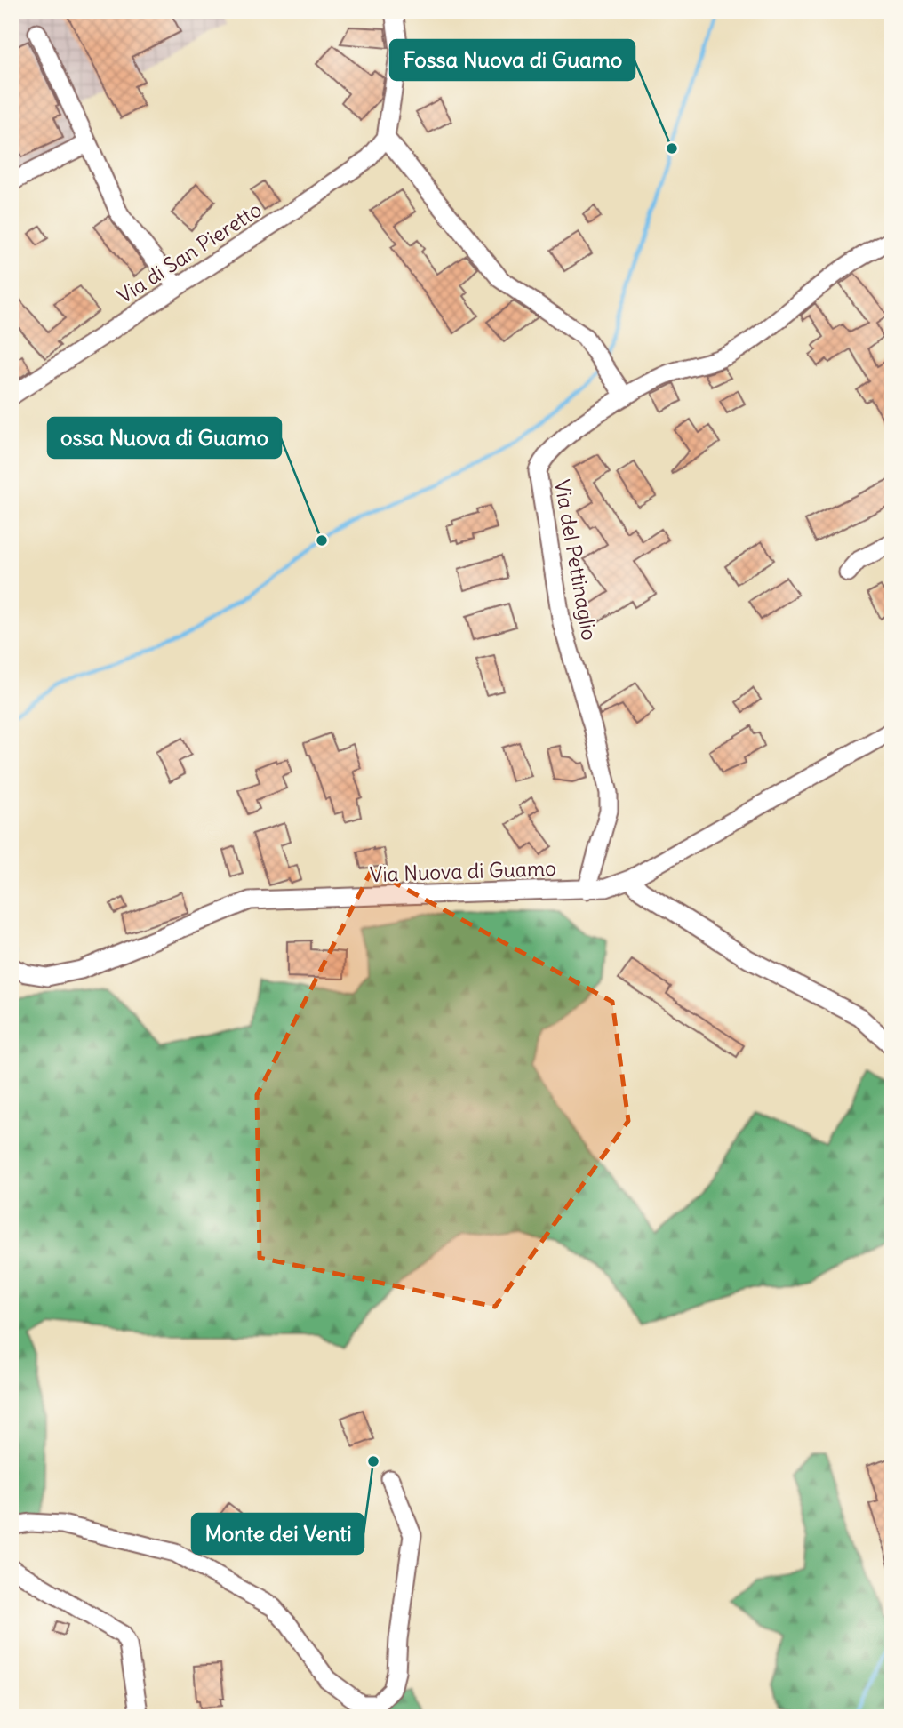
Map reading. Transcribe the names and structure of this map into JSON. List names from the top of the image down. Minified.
{"streets":{"street":["Via di San Pieretto","Via del Pettinaglio","Via Nuova di Guamo"]},"crossings":[["Via del Pettinaglio","Via Nuova di Guamo"]],"places":["Fossa Nuova di Guamo","ossa Nuova di Guamo","Monte dei Venti"]}
